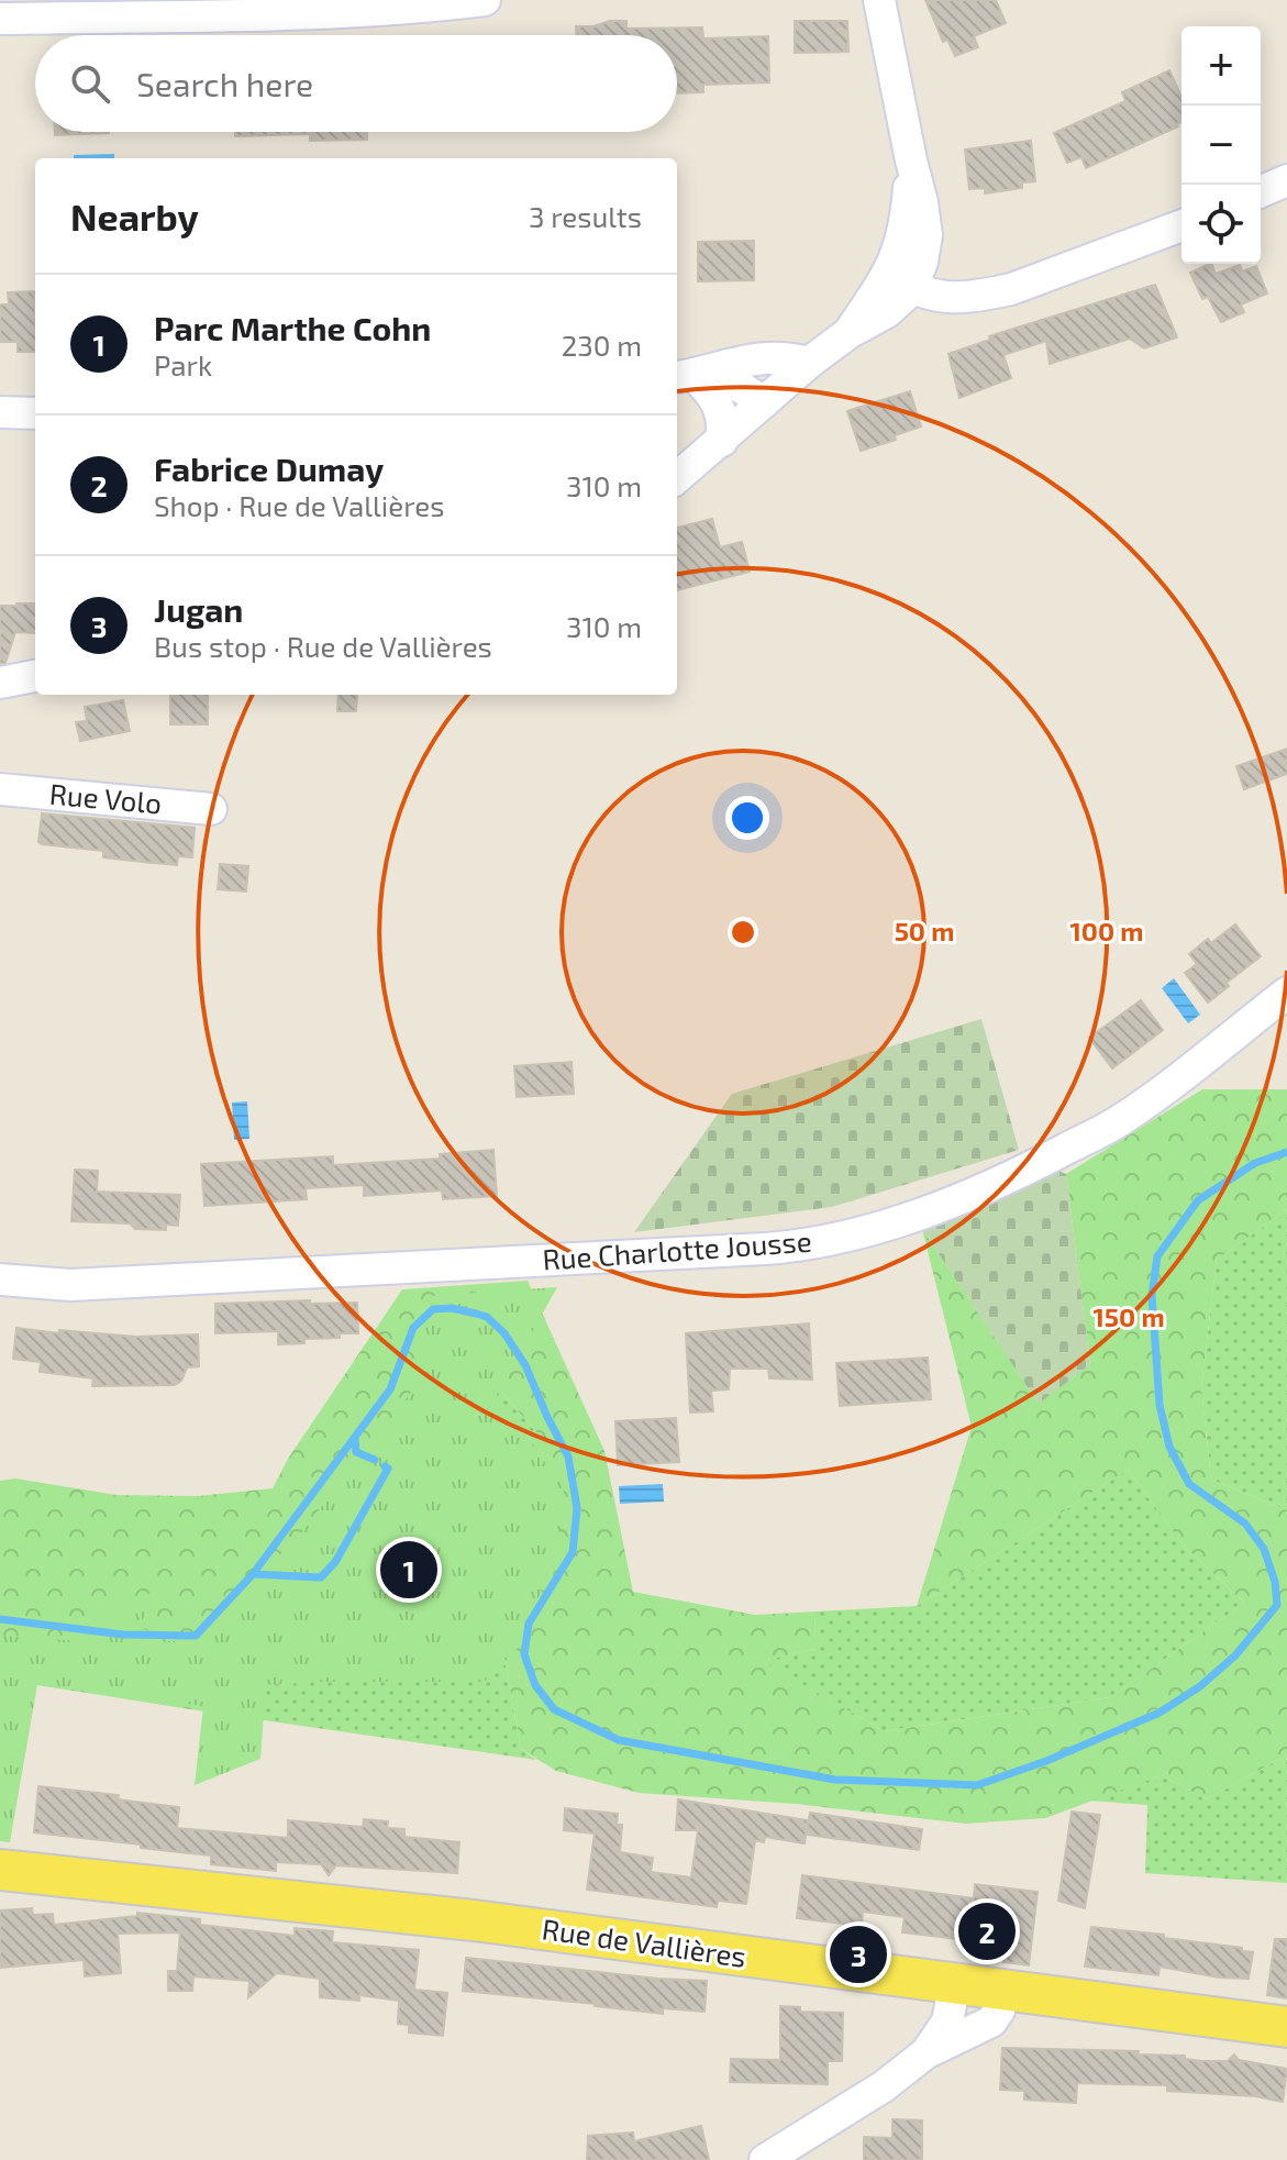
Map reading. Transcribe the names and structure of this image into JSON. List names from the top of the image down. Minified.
{"streets":{"main road":["Rue de Vallières"],"street":["Rue Volo","Rue Charlotte Jousse"]},"page":{"map_buttons":["+","−"],"search":"Search here","heading":["Nearby","3 results"],"list":[{"mark":"1","name":"Parc Marthe Cohn","note":"Park","value":"230 m"},{"mark":"2","name":"Fabrice Dumay","note":"Shop · Rue de Vallières","value":"310 m"},{"mark":"3","name":"Jugan","note":"Bus stop · Rue de Vallières","value":"310 m"}],"pins":["1","2","3"]},"rings":["50 m","100 m","150 m"]}
